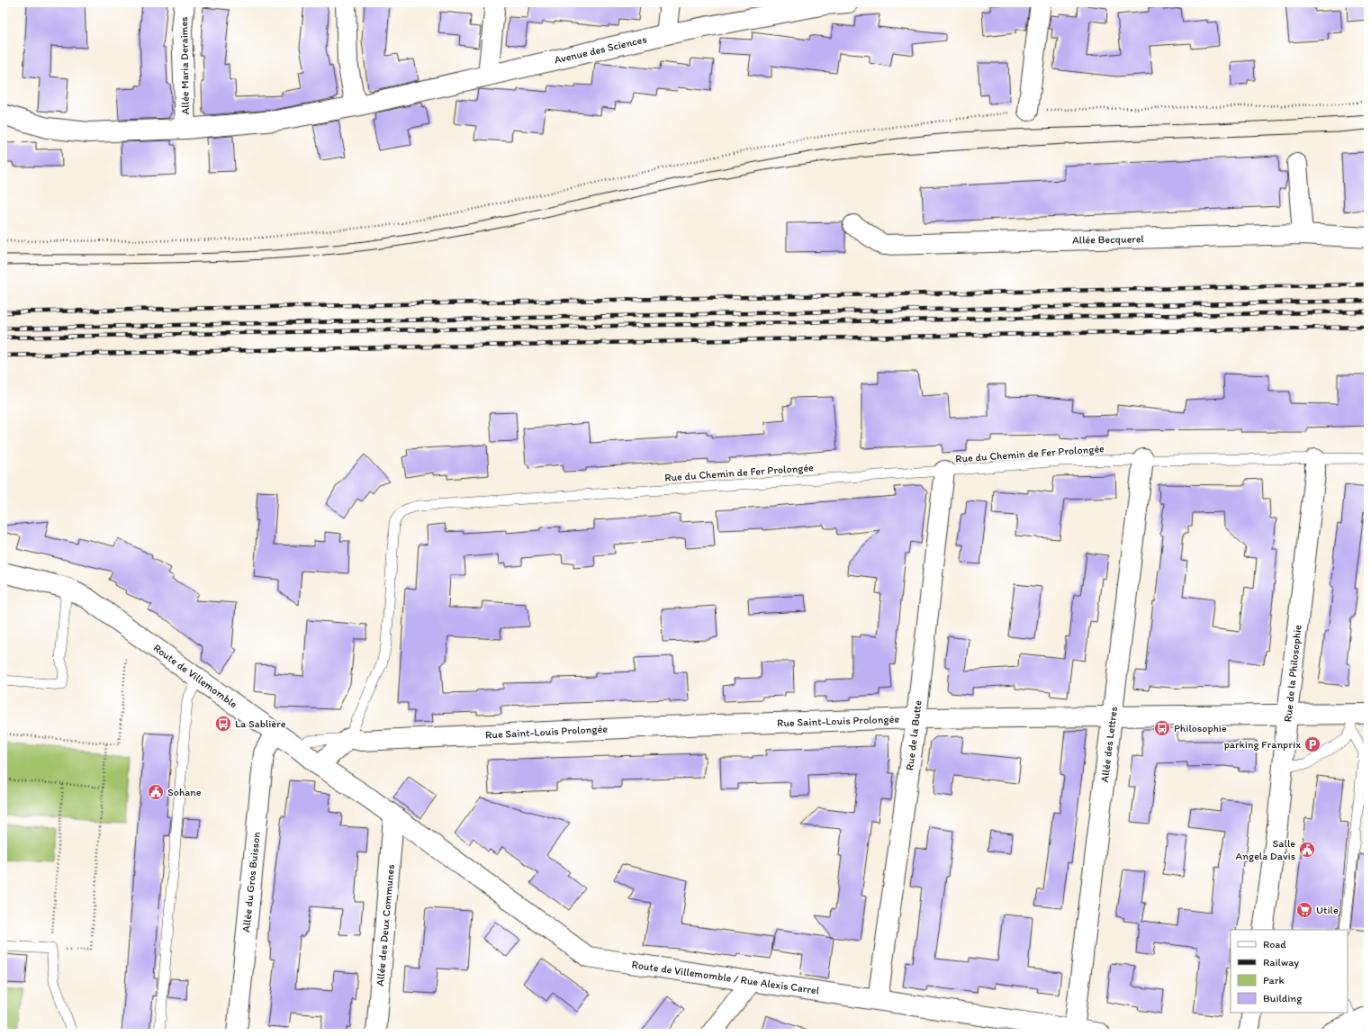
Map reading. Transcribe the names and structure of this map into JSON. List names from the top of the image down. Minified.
{"streets":{"street":["Avenue des Sciences","Allée Maria Deraimes","Allée Becquerel","Rue de la Philosophie","Route de Villemomble","Rue Saint-Louis Prolongée","Rue de la Butte","Allée des Lettres","Allée du Gros Buisson","Allée des Deux Communes","Route de Villemomble / Rue Alexis Carrel"],"lane":["Rue du Chemin de Fer Prolongée"]},"crossings":[["Avenue des Sciences","Allée Maria Deraimes"],["Rue du Chemin de Fer Prolongée","Rue de la Philosophie"],["Rue du Chemin de Fer Prolongée","Rue Saint-Louis Prolongée"],["Rue du Chemin de Fer Prolongée","Rue de la Butte"],["Rue du Chemin de Fer Prolongée","Allée des Lettres"],["Rue de la Philosophie","Rue Saint-Louis Prolongée"],["Route de Villemomble","Allée du Gros Buisson"],["Route de Villemomble","Allée des Deux Communes"],["Route de Villemomble","Route de Villemomble / Rue Alexis Carrel"],["Rue Saint-Louis Prolongée","Rue de la Butte"],["Rue Saint-Louis Prolongée","Allée des Lettres"],["Rue de la Butte","Route de Villemomble / Rue Alexis Carrel"],["Allée des Lettres","Route de Villemomble / Rue Alexis Carrel"],["Allée des Deux Communes","Route de Villemomble / Rue Alexis Carrel"]],"places":{"bus stop":["La Sablière","Philosophie"],"parking":["parking Franprix"],"public building":["Sohane","Salle Angela Davis"],"supermarket":["Utile"]},"legend":["Road","Railway","Park","Building"]}
